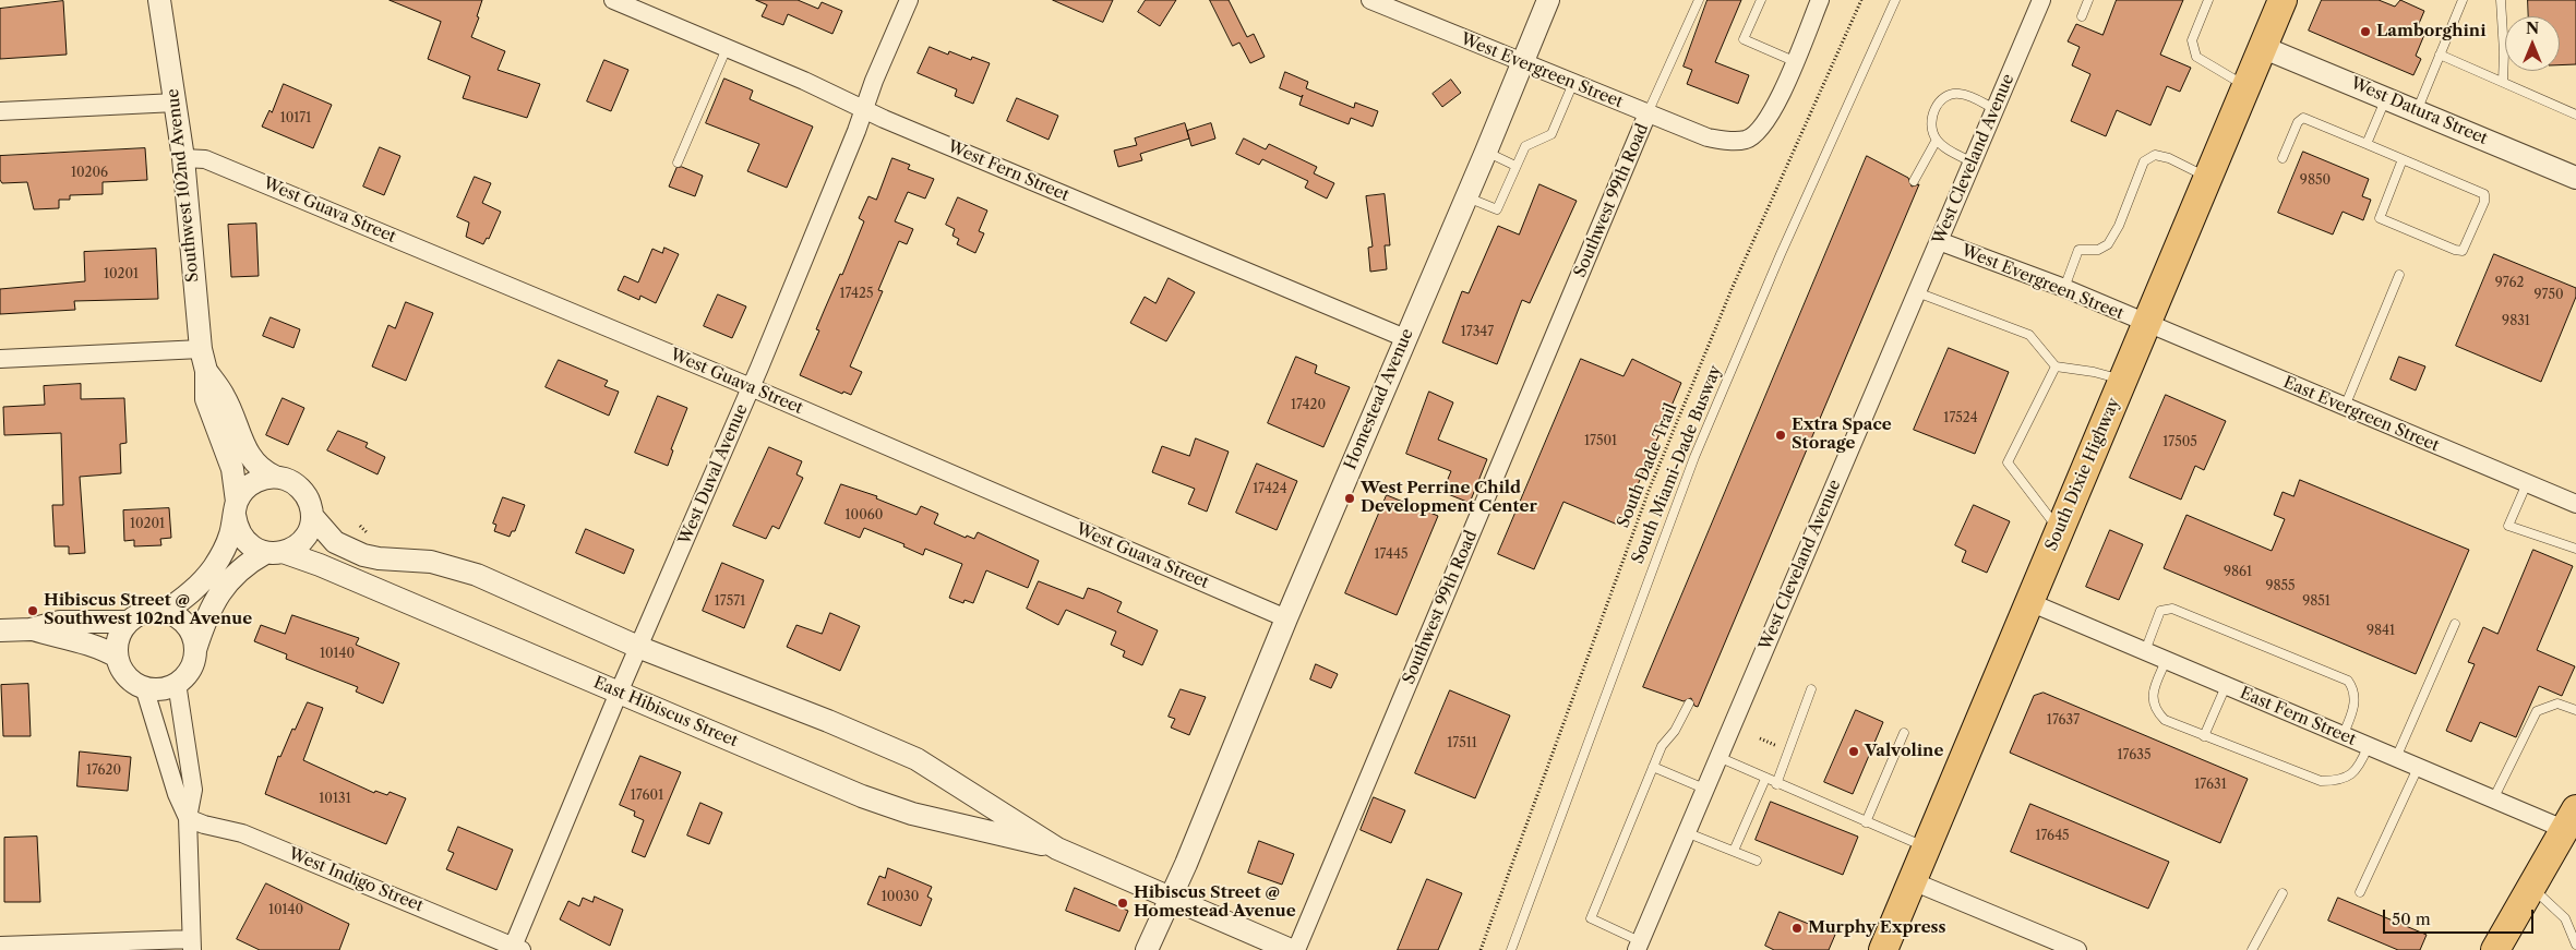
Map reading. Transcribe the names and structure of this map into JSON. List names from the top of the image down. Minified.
{"streets":{"highway":["South Dixie Highway"],"street":["West Evergreen Street","West Datura Street","West Cleveland Avenue","West Fern Street","Southwest 102nd Avenue","Southwest 99th Road","West Guava Street","Homestead Avenue","East Evergreen Street","West Duval Avenue","East Hibiscus Street","East Fern Street","West Indigo Street"],"lane":["South Miami-Dade Busway"],"path":["South Dade Trail"]},"crossings":[["West Evergreen Street","West Cleveland Avenue"],["West Evergreen Street","Southwest 99th Road"],["West Evergreen Street","Homestead Avenue"],["West Evergreen Street","East Evergreen Street"],["West Evergreen Street","South Dixie Highway"],["West Datura Street","South Dixie Highway"],["West Fern Street","Homestead Avenue"],["West Fern Street","West Duval Avenue"],["Southwest 102nd Avenue","West Guava Street"],["Southwest 102nd Avenue","East Hibiscus Street"],["Southwest 99th Road","East Hibiscus Street"],["West Guava Street","Homestead Avenue"],["West Guava Street","West Duval Avenue"],["Homestead Avenue","East Hibiscus Street"],["East Evergreen Street","South Dixie Highway"],["West Duval Avenue","East Hibiscus Street"],["West Duval Avenue","West Indigo Street"],["South Dixie Highway","East Fern Street"]],"places":["Lamborghini","Extra Space Storage","West Perrine Child Development Center","Hibiscus Street @ Southwest 102nd Avenue","Valvoline","Hibiscus Street @ Homestead Avenue","Murphy Express"],"house_numbers":["10171","10206","9850","10201","9762","17425","9750","9831","17347","17420","17524","17501","17505","17424","10060","10201","17445","9861","9855","17571","9851","9841","10140","17637","17511","17635","17620","17631","17601","10131","17645","10030","10140"],"scale_bar":"50 m","north":"top"}
